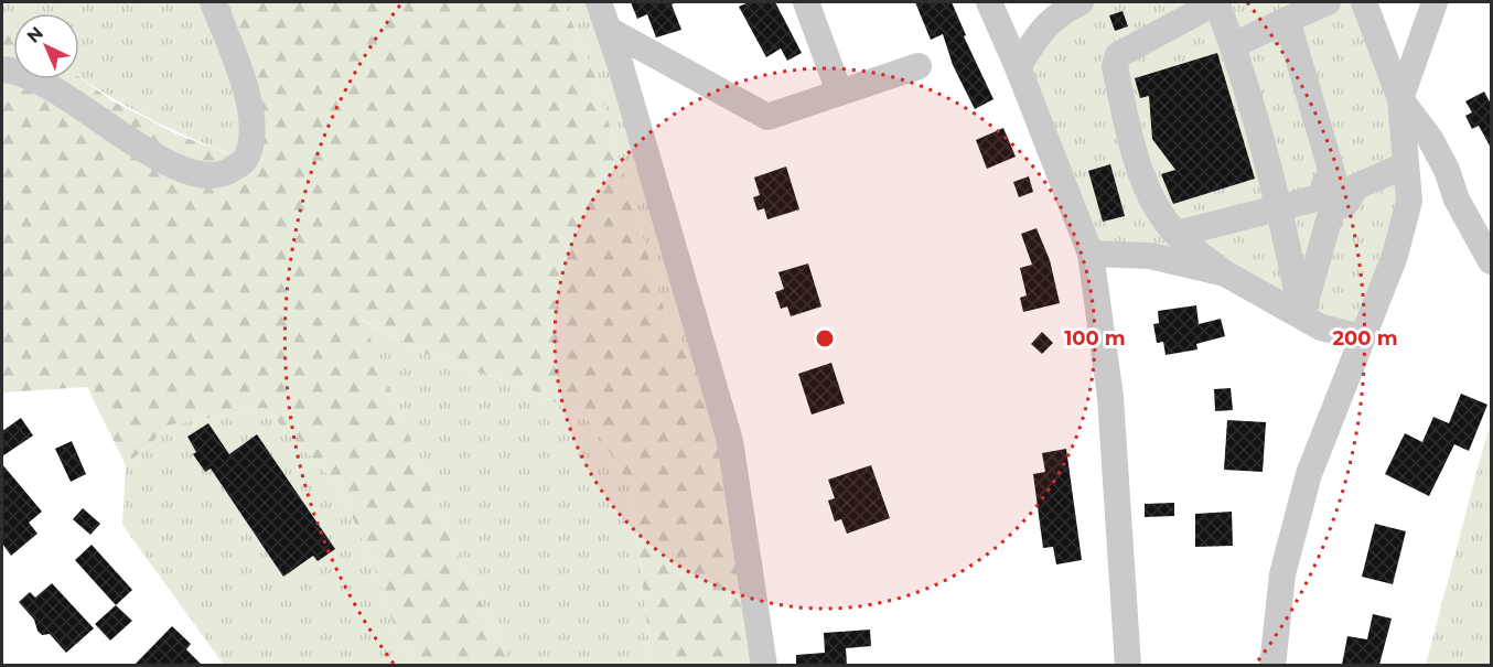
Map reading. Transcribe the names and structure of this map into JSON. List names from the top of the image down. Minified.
{"north":"top left","rings":["100 m","200 m"]}
